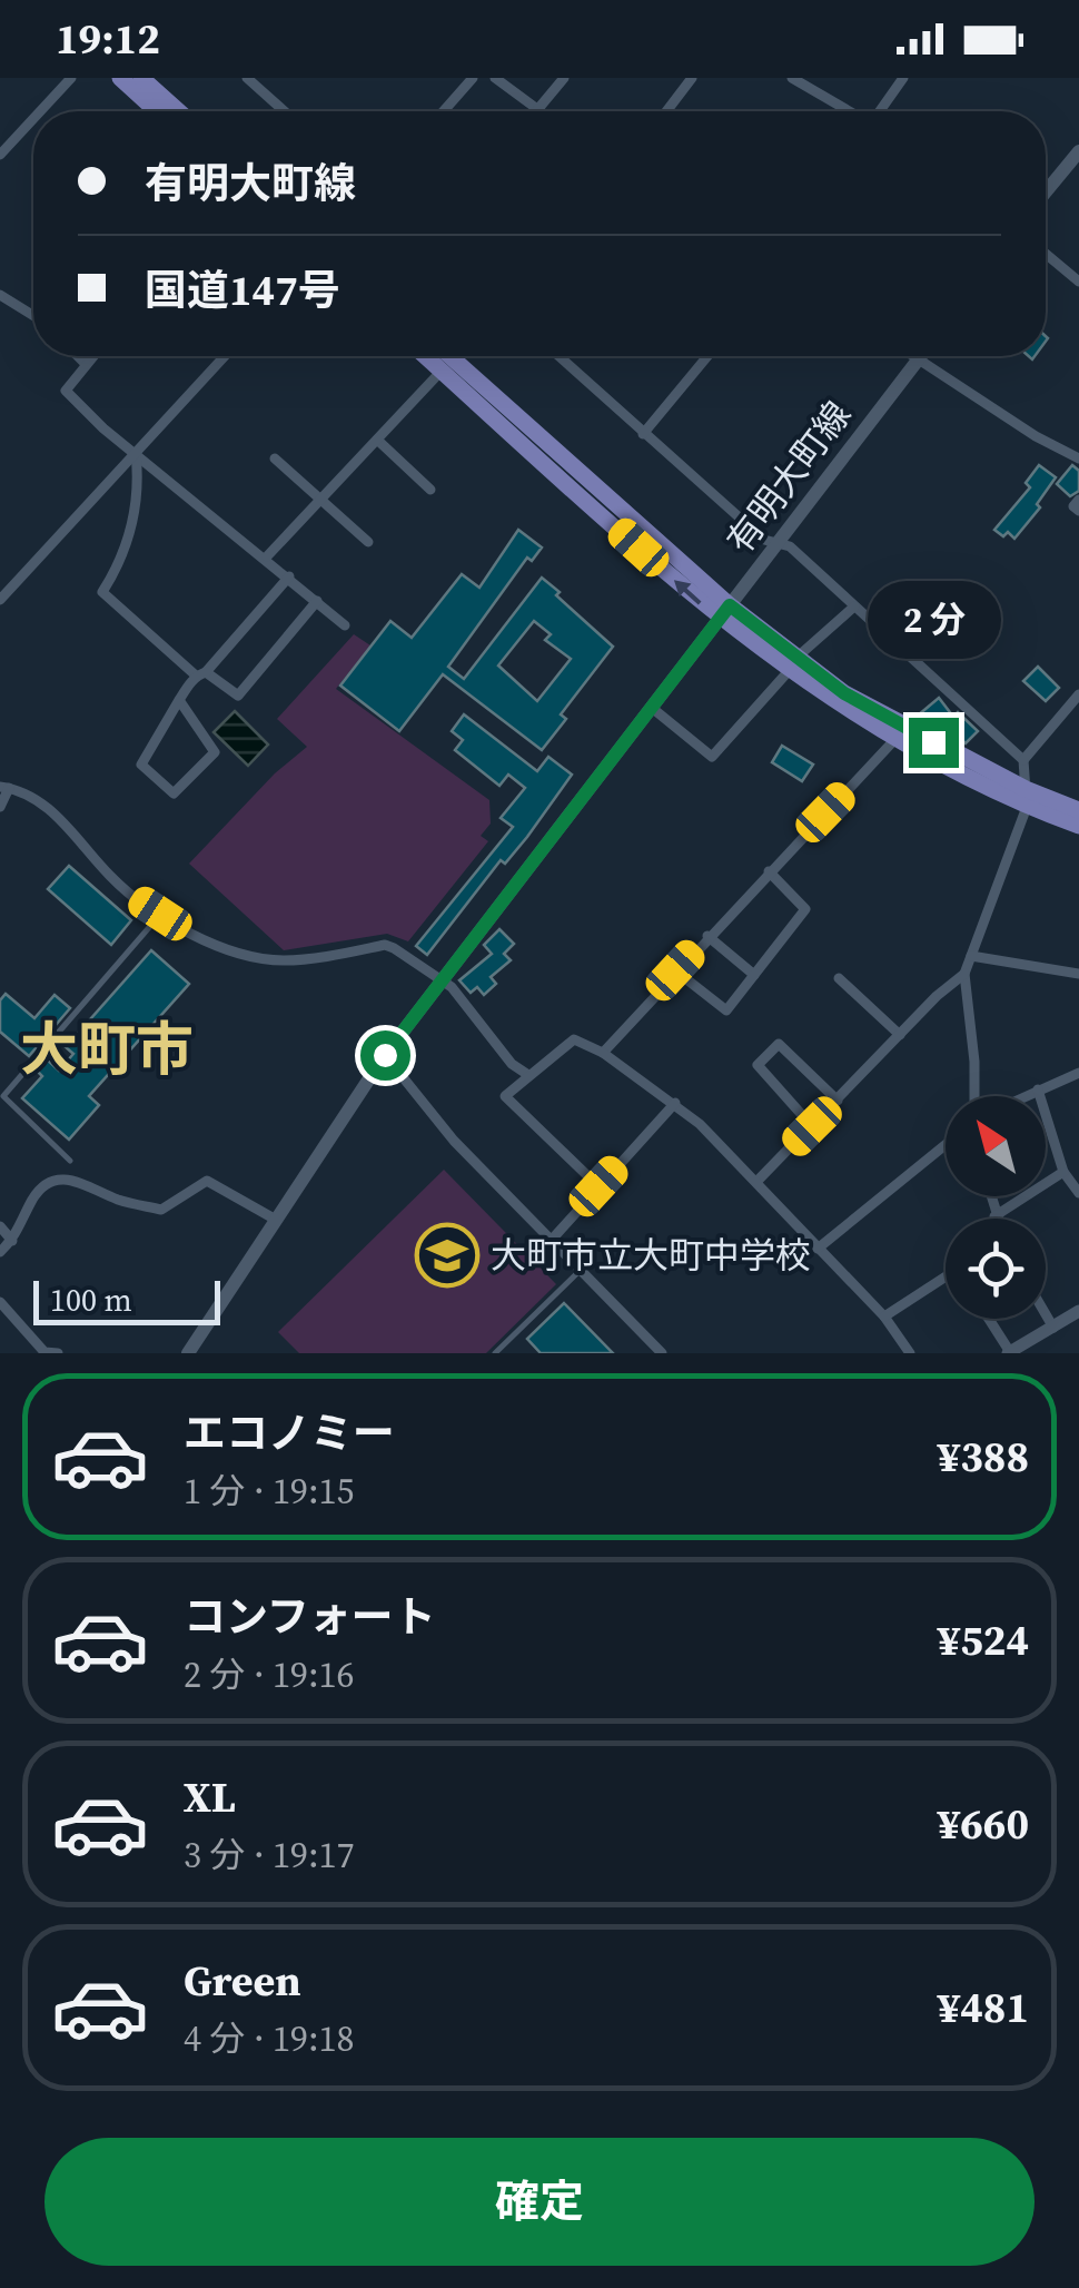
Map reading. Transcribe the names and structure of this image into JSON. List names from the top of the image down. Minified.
{"streets":{"main road":["有明大町線"]},"districts":["大町市"],"places":{"school or university":["大町市立大町中学校"]},"scale_bar":"100 m","north":"top left","page":{"status":"19:12","banner":["有明大町線","国道147号"],"bubble":"2 分","scale":"100 m","list":[{"name":"エコノミー","note":"1 分 · 19:15","value":"¥388"},{"name":"コンフォート","note":"2 分 · 19:16","value":"¥524"},{"name":"XL","note":"3 分 · 19:17","value":"¥660"},{"name":"Green","note":"4 分 · 19:18","value":"¥481"}],"buttons":"確定"}}
